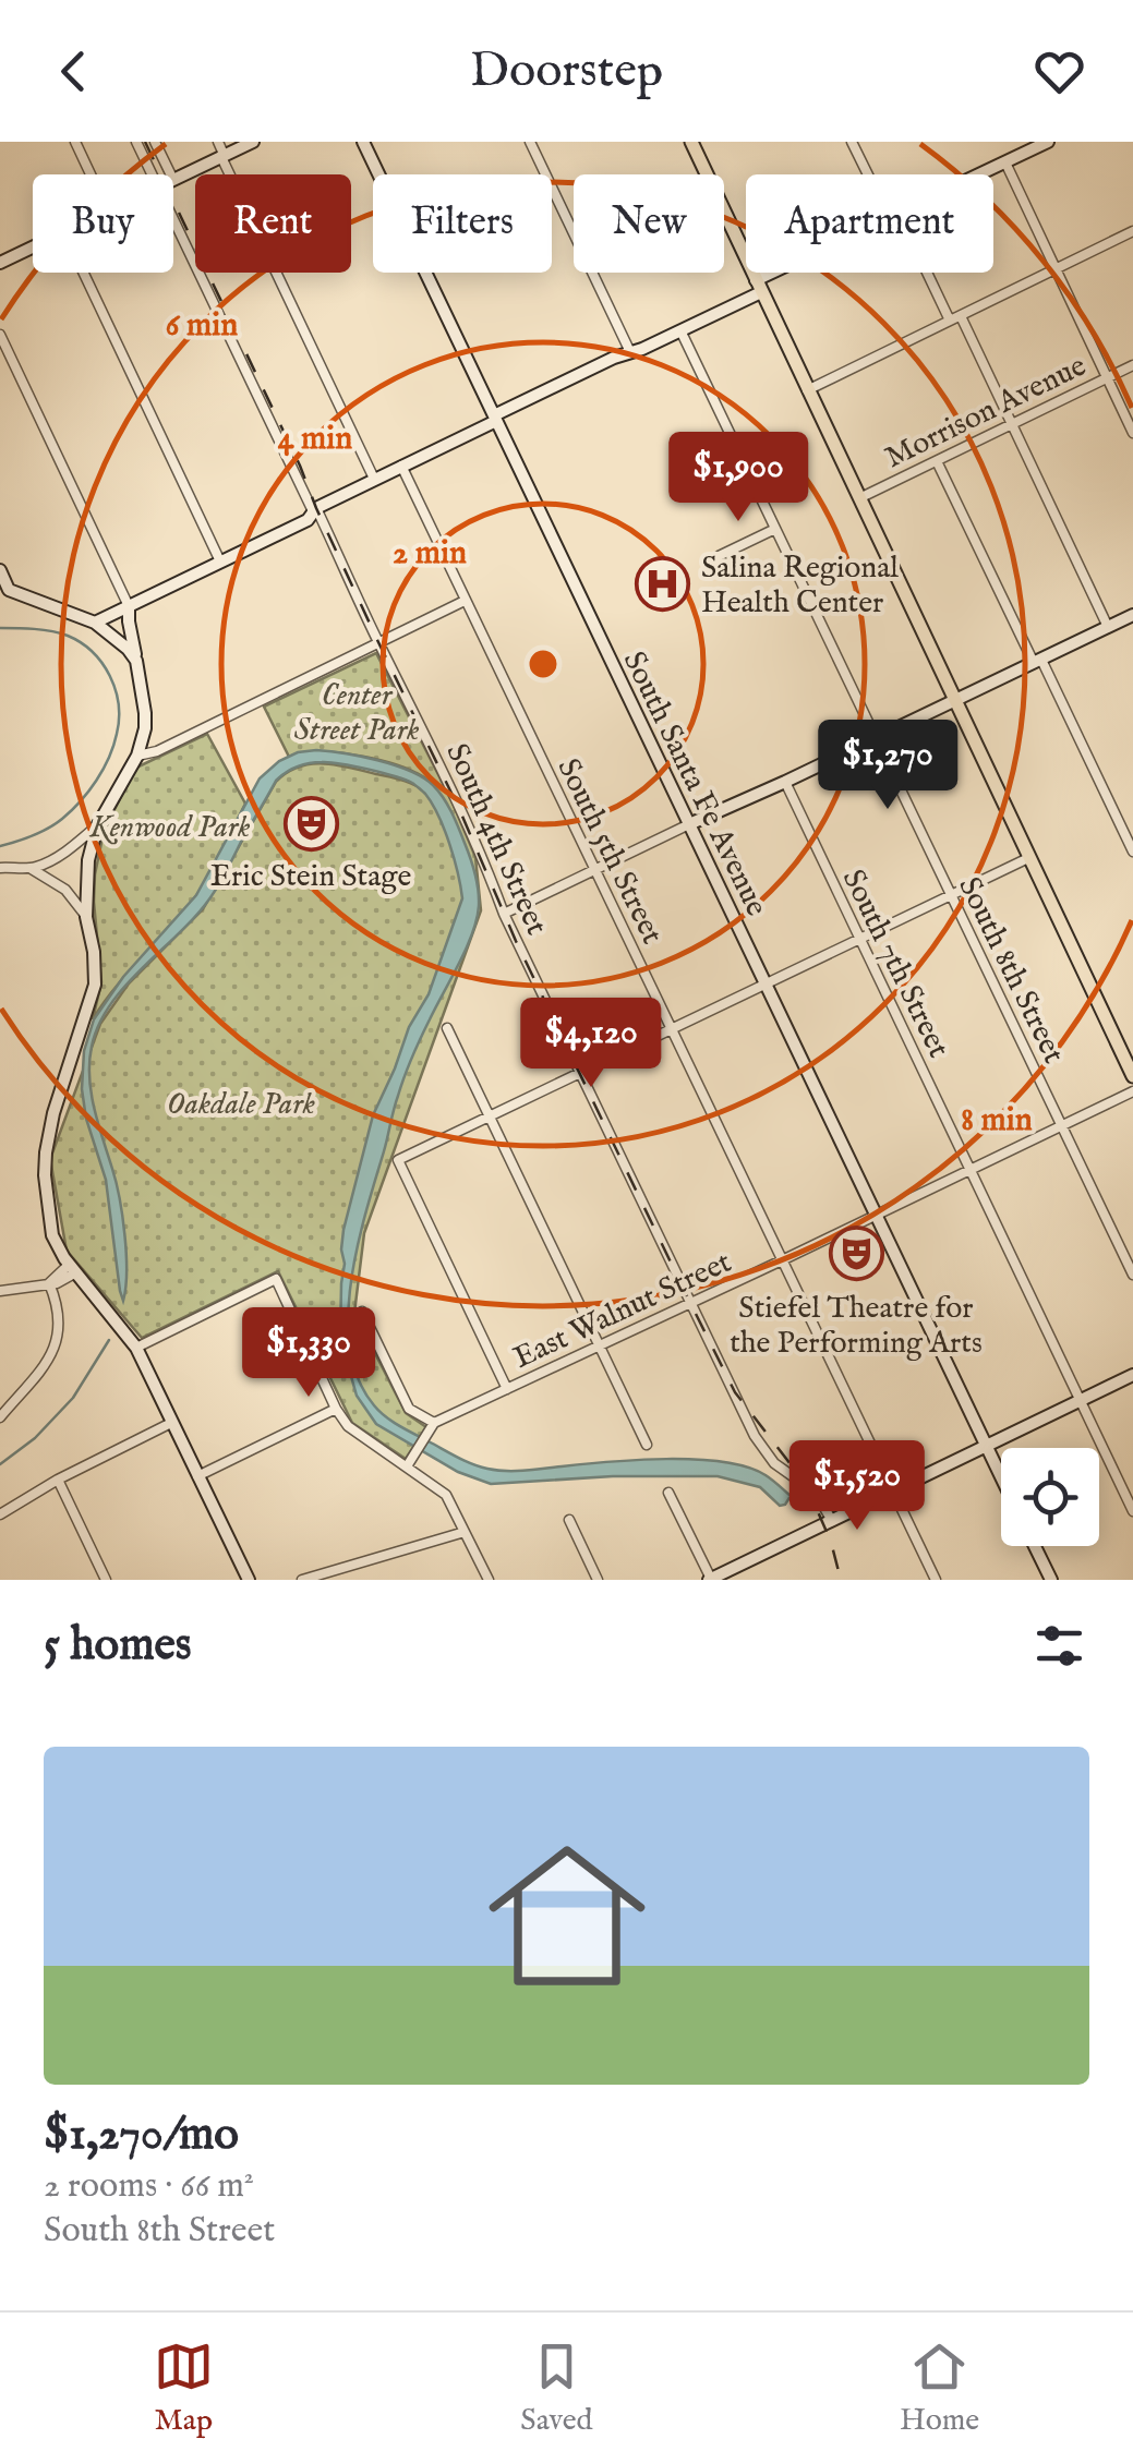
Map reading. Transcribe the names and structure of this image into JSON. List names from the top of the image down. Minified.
{"streets":{"street":["Morrison Avenue","South Santa Fe Avenue","South 4th Street","South 5th Street","South 7th Street","South 8th Street","East Walnut Street"]},"crossings":[["South Santa Fe Avenue","East Walnut Street"],["South 4th Street","East Walnut Street"],["South 5th Street","East Walnut Street"],["South 7th Street","East Walnut Street"],["South 8th Street","East Walnut Street"]],"parks":["Center Street Park","Kenwood Park","Oakdale Park"],"places":{"hospital":["Salina Regional Health Center"],"theatre":["Eric Stein Stage","Stiefel Theatre for the Performing Arts"]},"page":{"header":"Doorstep","chip":["Buy","Rent","Filters","New","Apartment"],"price":["$1,900","$1,270","$4,120","$1,330","$1,520"],"heading":"5 homes","list":[{"name":"$1,270/mo","note":"2 rooms · 66 m² · South 8th Street"}],"tabs":["Map","Saved","Home"]},"rings":["6 min","4 min","2 min","8 min"]}
